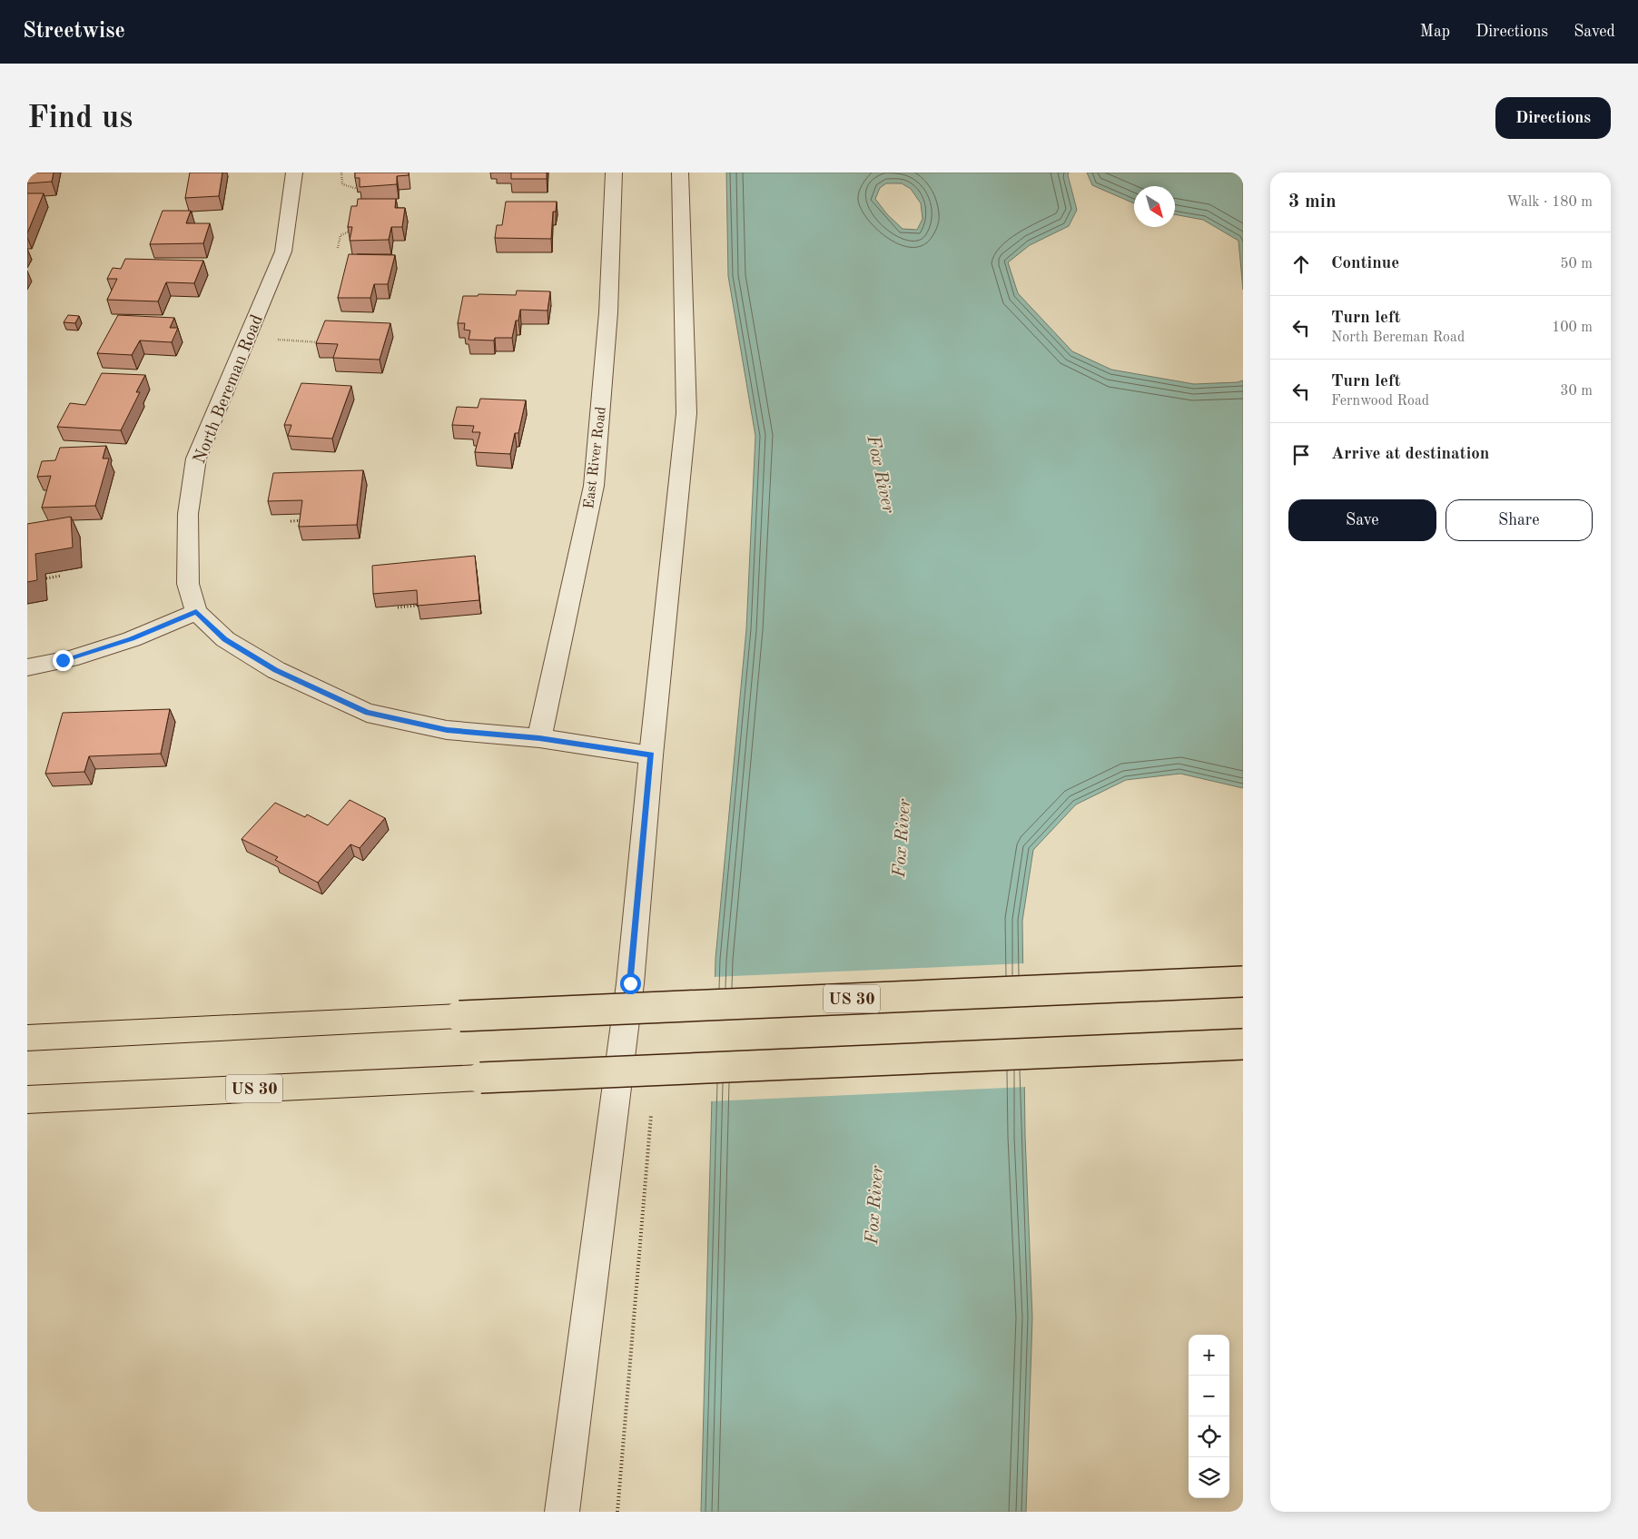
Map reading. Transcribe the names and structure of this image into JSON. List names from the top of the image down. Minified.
{"streets":{"main road":["US 30"],"street":["North Bereman Road","East River Road"]},"water":["Fox River"],"north":"bottom right","page":{"header":"Streetwise","nav":["Map","Directions","Saved"],"buttons":["Directions",["Save","Share"]],"title":"Find us","heading":["3 min","Walk · 180 m"],"list":[["Continue","50 m"],["Turn left","North Bereman Road","100 m"],["Turn left","Fernwood Road","30 m"],"Arrive at destination"],"map_buttons":["+","−"]}}
